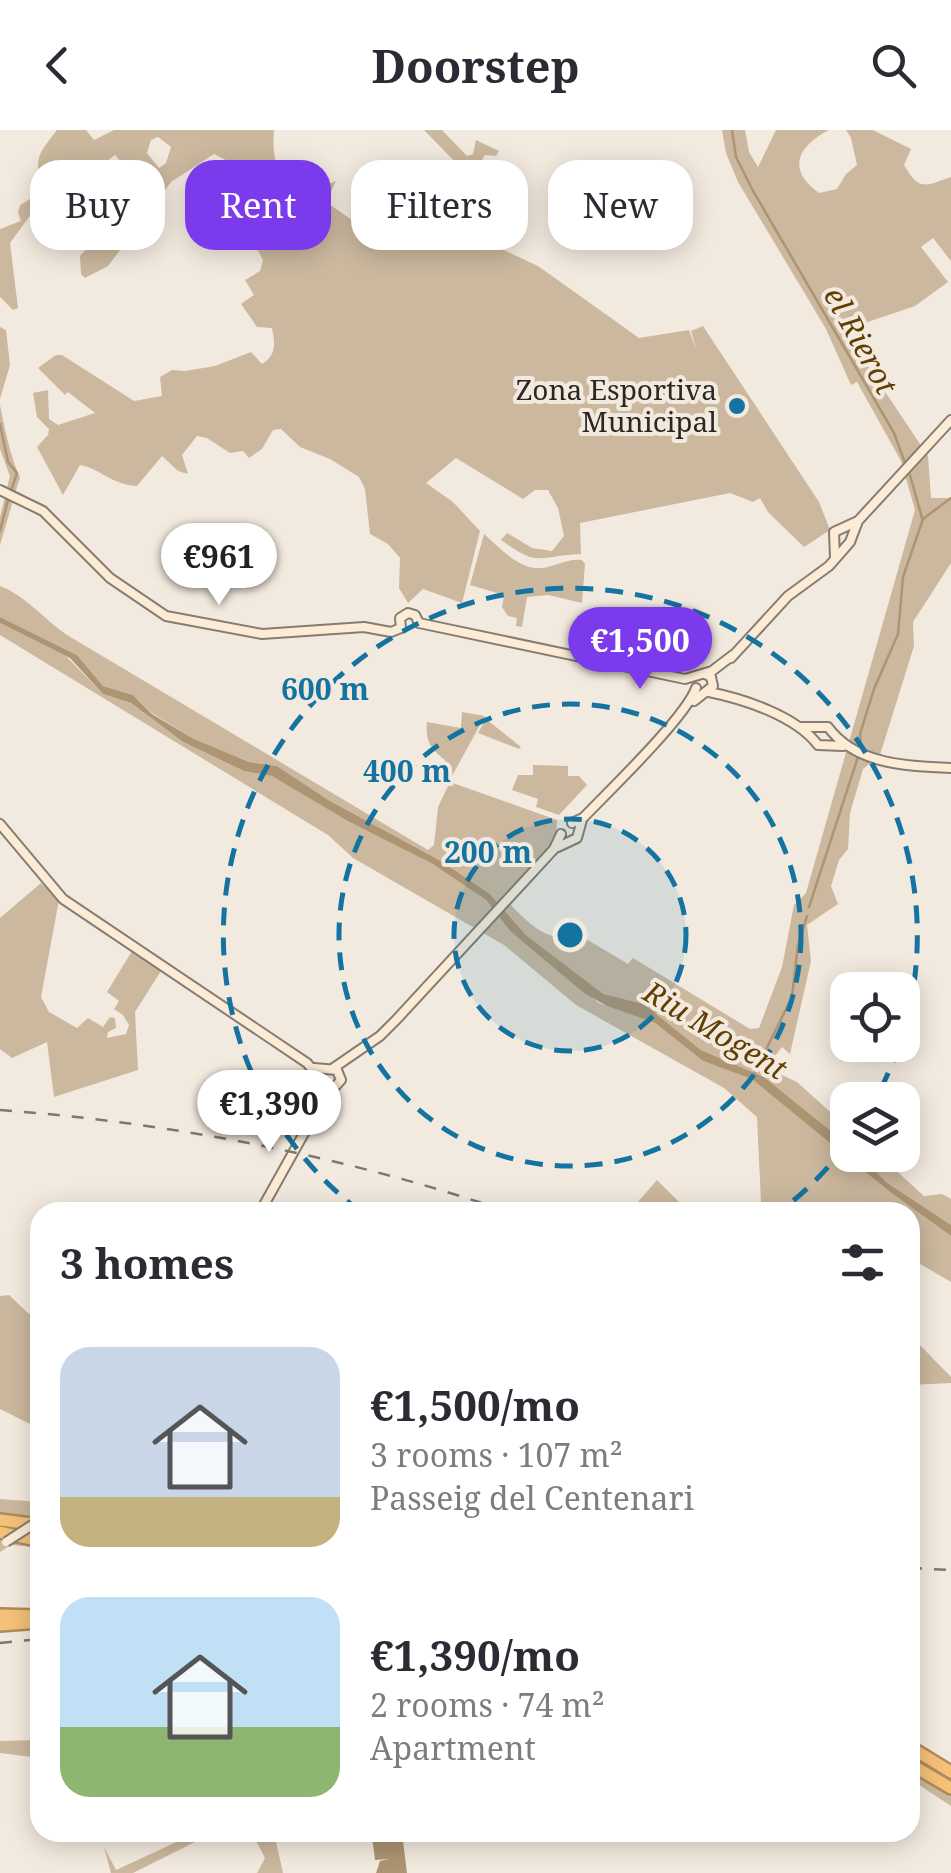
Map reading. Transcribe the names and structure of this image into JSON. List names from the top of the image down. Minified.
{"water":["el Rierot","Riu Mogent"],"places":["Zona Esportiva Municipal"],"page":{"header":"Doorstep","chip":["Buy","Rent","Filters","New"],"price":["€961","€1,500","€1,390"],"heading":"3 homes","list":[{"name":"€1,500/mo","note":"3 rooms · 107 m² · Passeig del Centenari"},{"name":"€1,390/mo","note":"2 rooms · 74 m² · Apartment"}]},"rings":["600 m","400 m","200 m"]}
